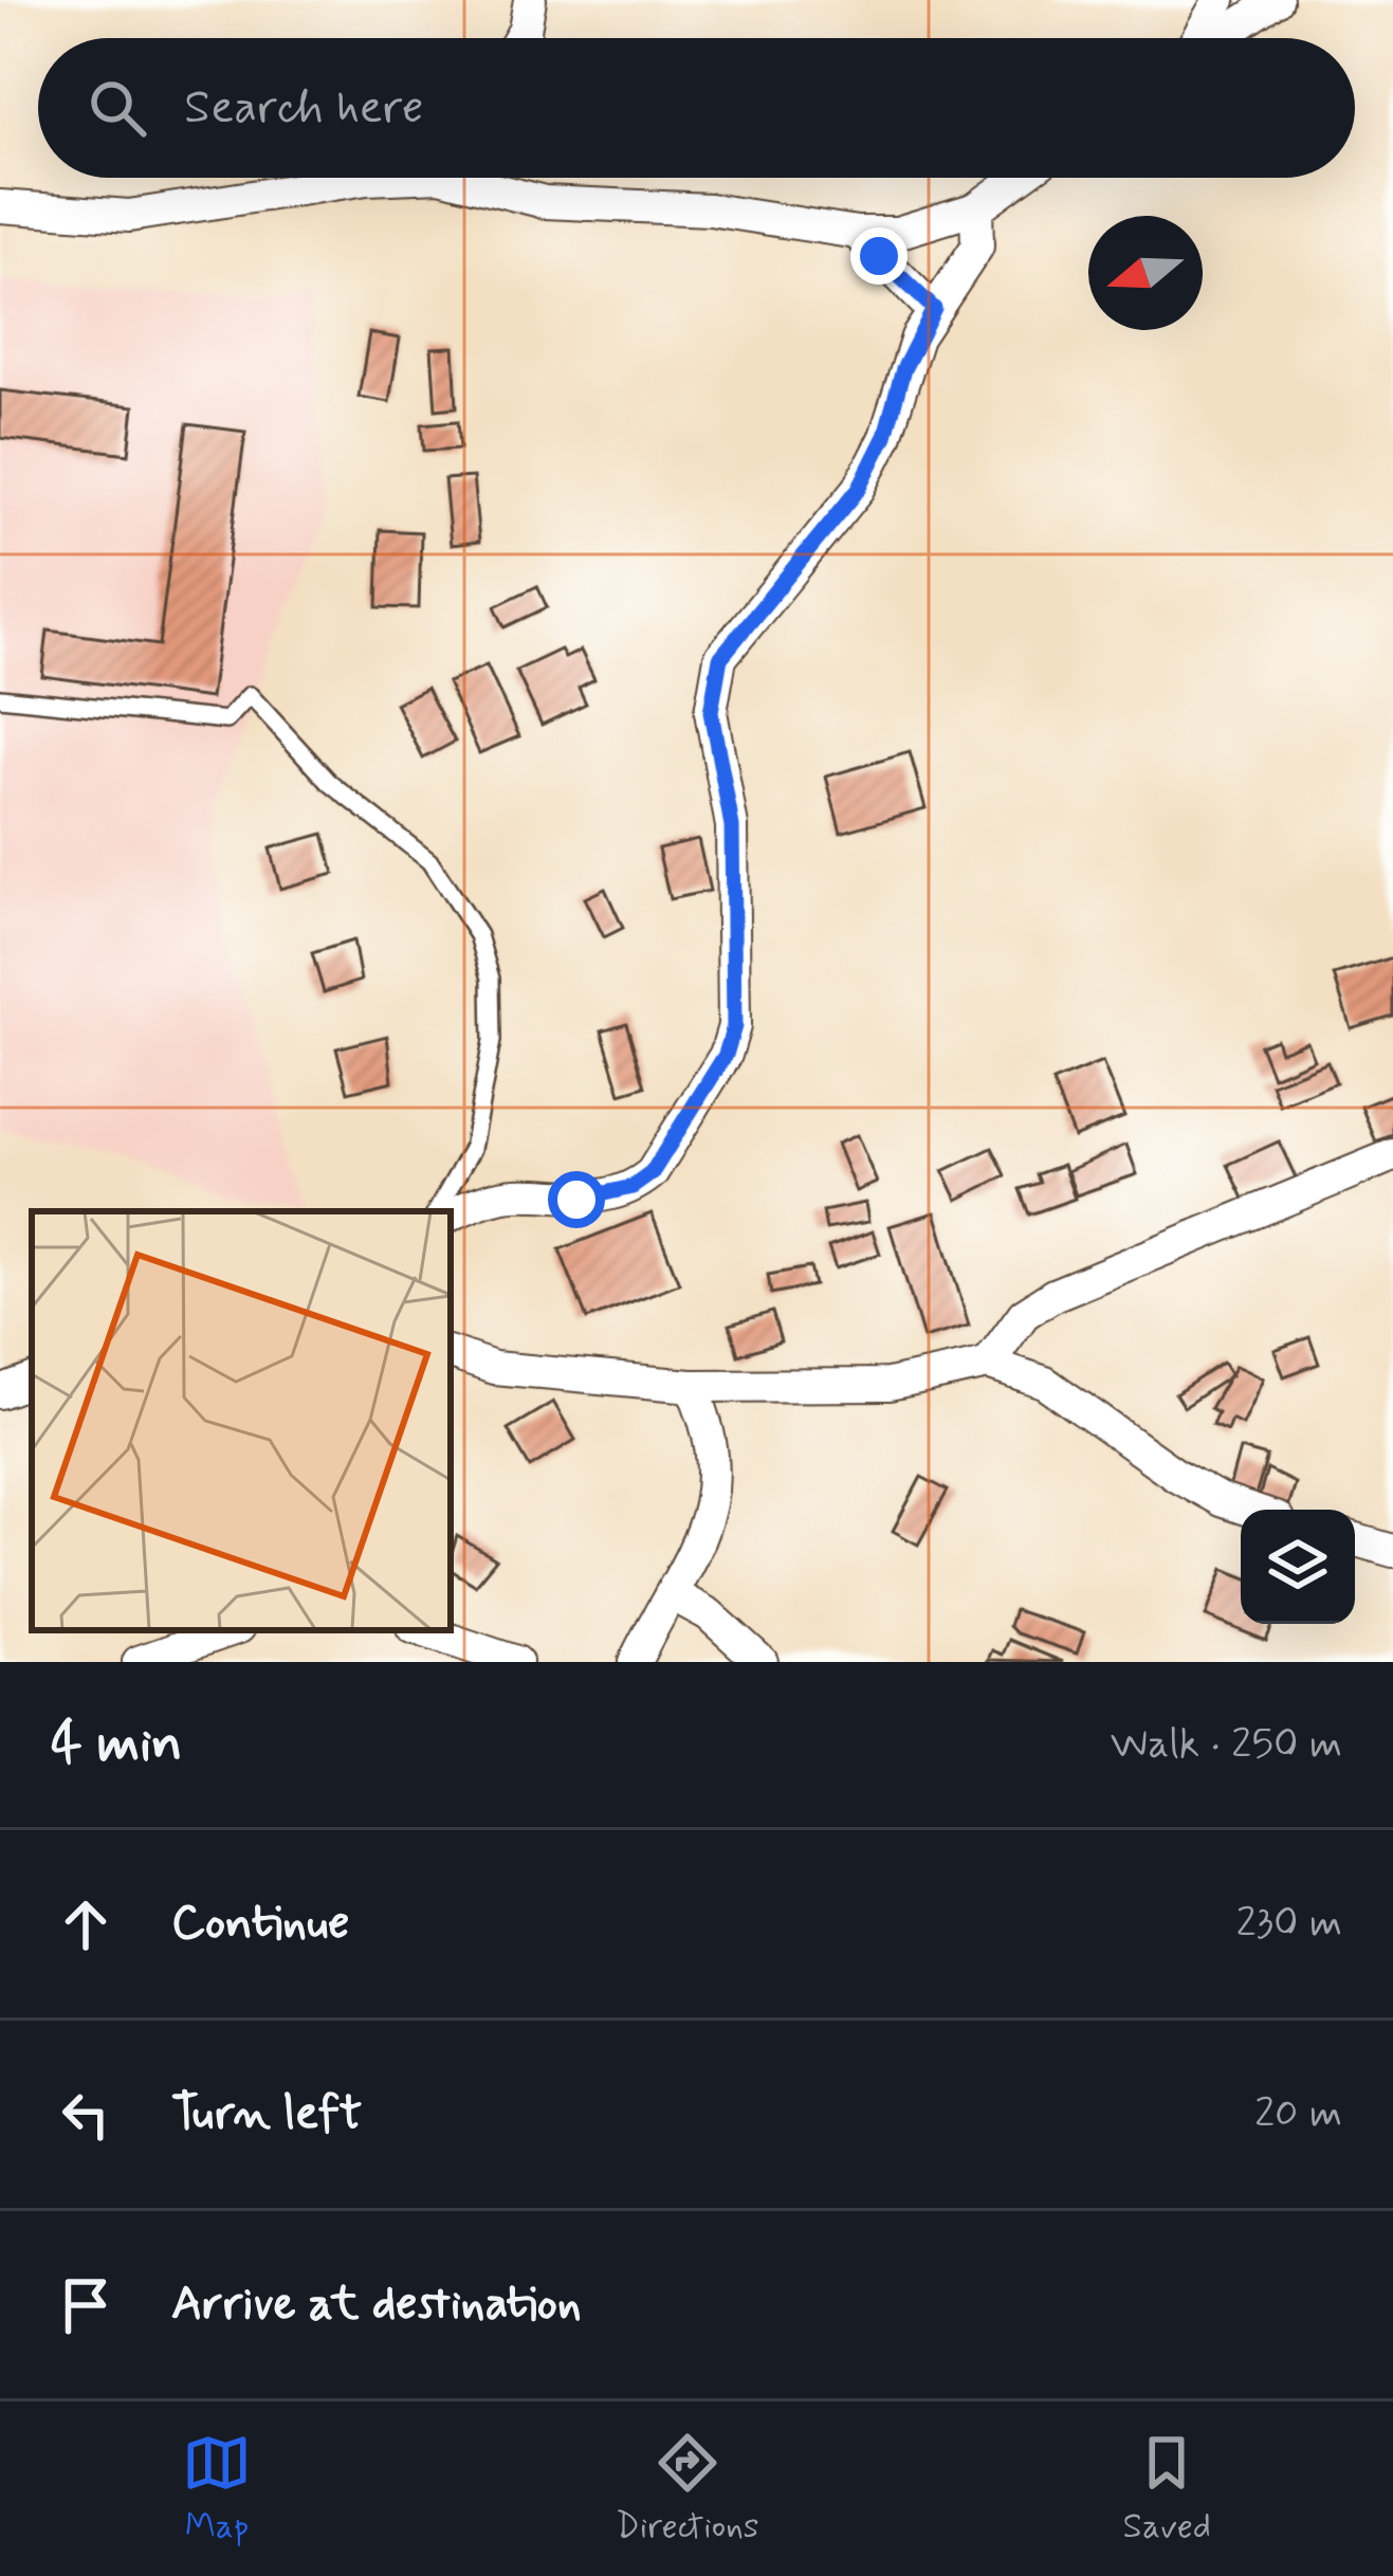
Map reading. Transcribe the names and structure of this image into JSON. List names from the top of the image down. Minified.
{"north":"left","page":{"search":"Search here","heading":["4 min","Walk · 250 m"],"list":[["Continue","230 m"],["Turn left","20 m"],"Arrive at destination"],"nav":["Map","Directions","Saved"]}}
